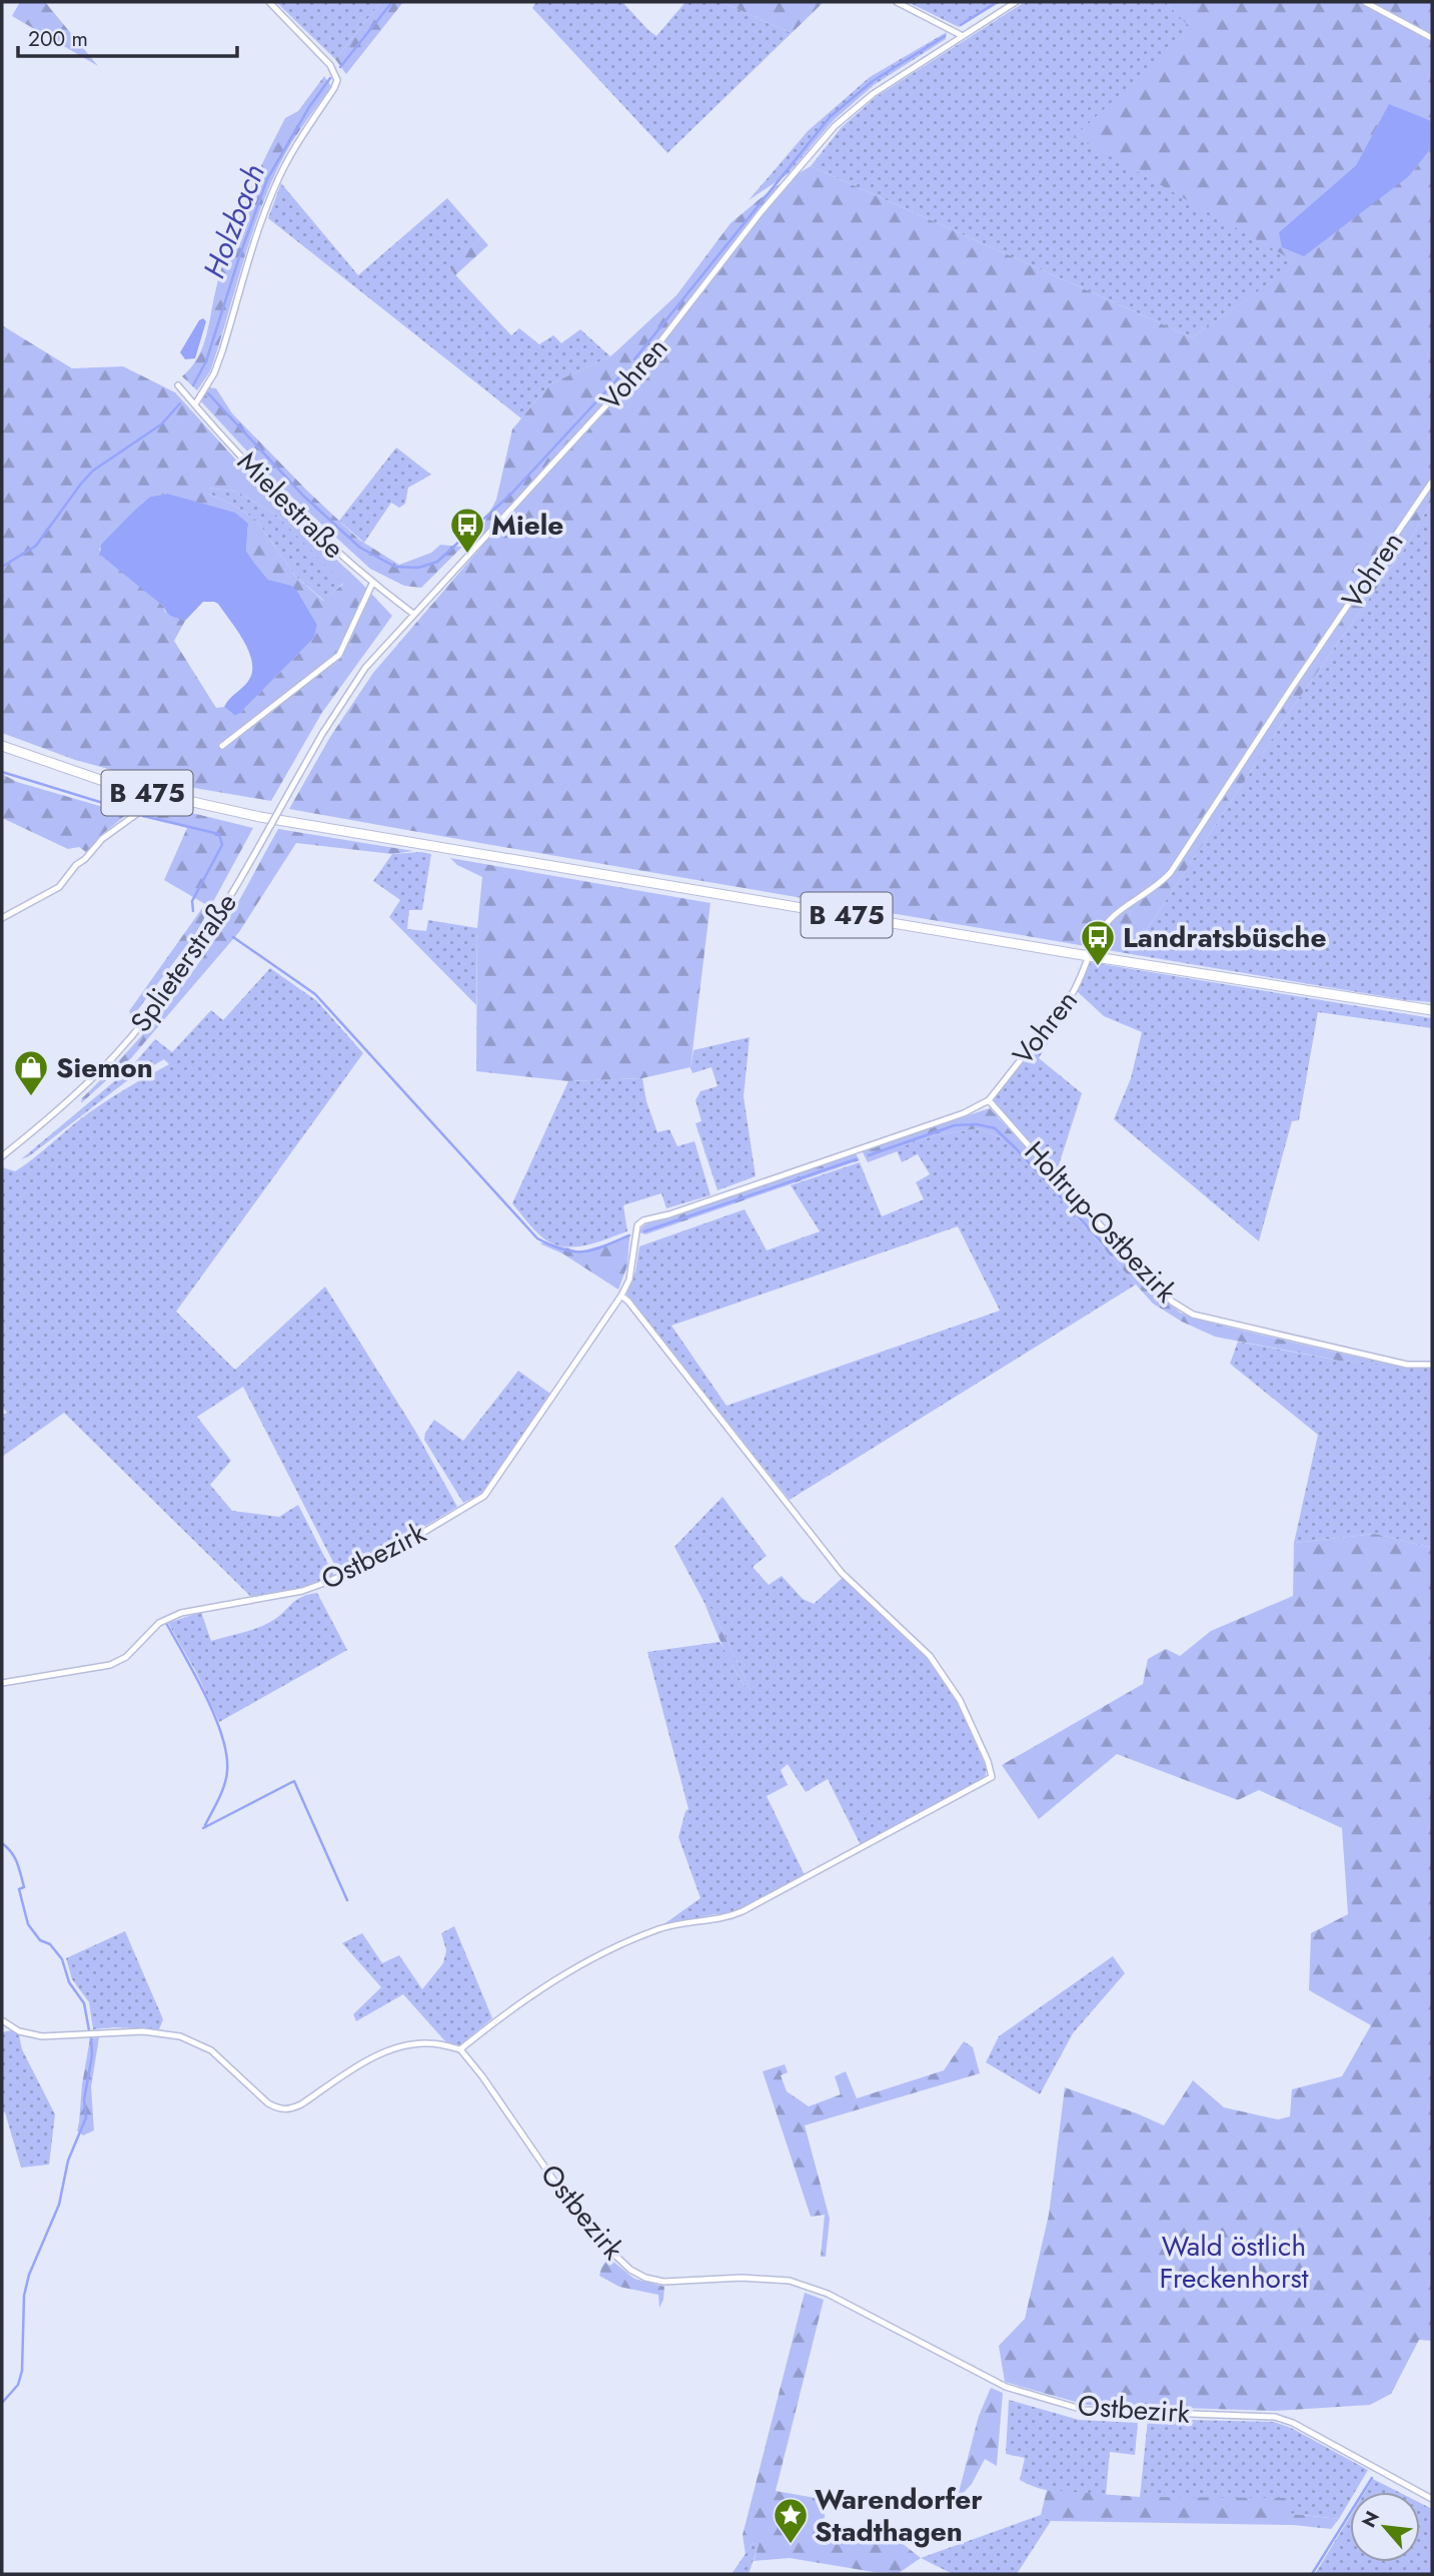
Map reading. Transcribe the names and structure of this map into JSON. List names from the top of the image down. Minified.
{"streets":{"main road":["B 475"],"street":["Vohren","Mielestraße","Splieterstraße","Holtrup-Ostbezirk","Ostbezirk"]},"crossings":[["Vohren","Mielestraße"],["Vohren","B 475"],["Vohren","Splieterstraße"],["Vohren","Holtrup-Ostbezirk"],["Vohren","Ostbezirk"]],"water":["Holzbach"],"parks":["Wald östlich Freckenhorst"],"places":{"bus stop":["Miele","Landratsbüsche"],"shop":["Siemon"],"place":["Warendorfer Stadthagen"]},"scale_bar":"200 m","north":"top left"}
